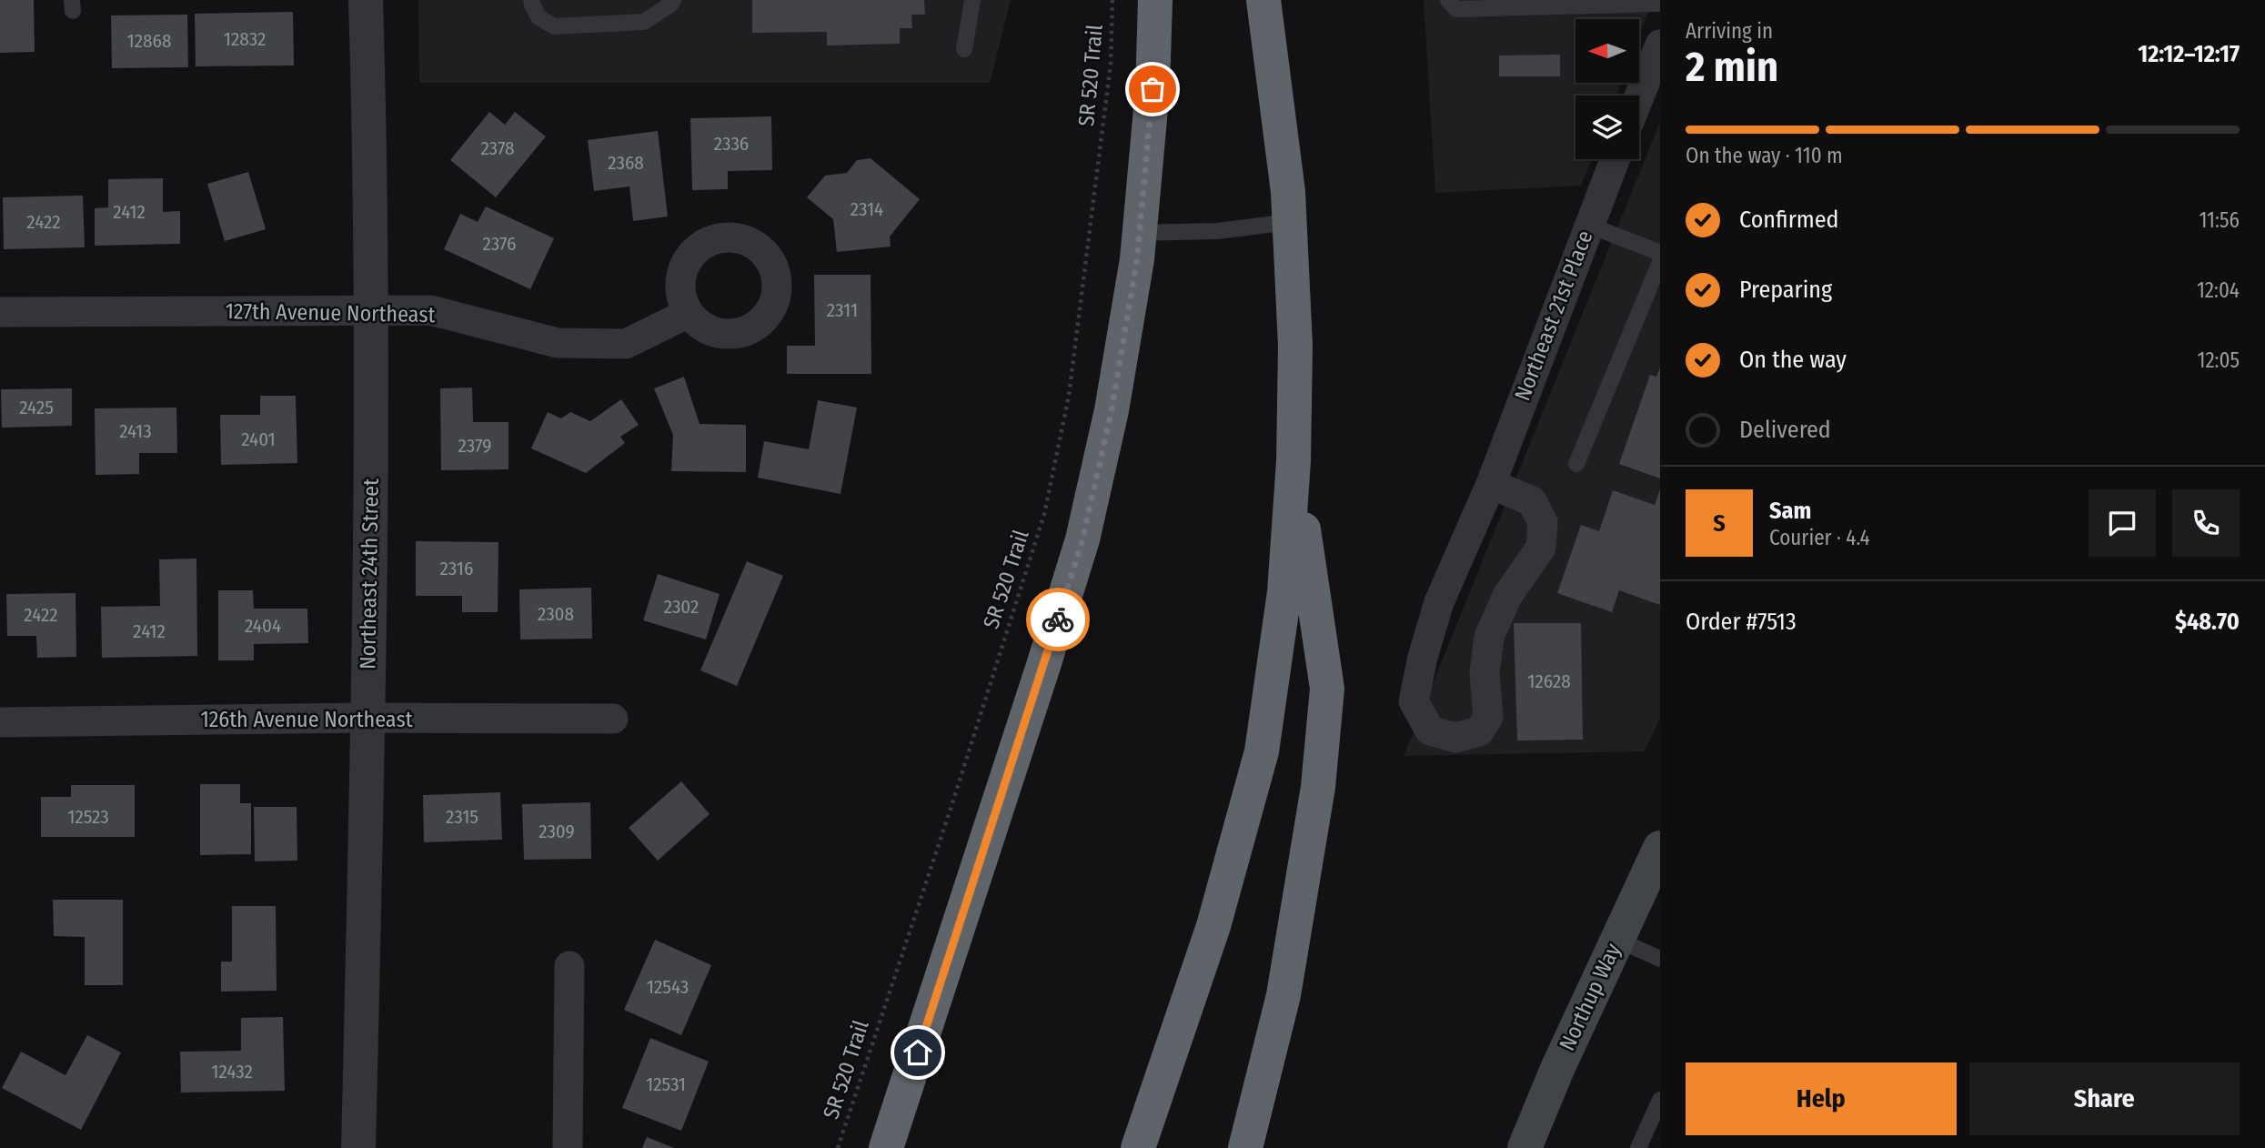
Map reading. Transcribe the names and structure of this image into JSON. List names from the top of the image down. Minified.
{"streets":{"main road":["Northup Way"],"street":["127th Avenue Northeast","Northeast 21st Place","Northeast 24th Street","126th Avenue Northeast"],"path":["SR 520 Trail"]},"crossings":[["127th Avenue Northeast","Northeast 24th Street"],["Northeast 24th Street","126th Avenue Northeast"]],"house_numbers":["12832","12868","2336","2378","2368","2314","2412","2422","2376","2311","2425","2413","2401","2379","2316","2302","2308","2422","2404","2412","12628","12523","2315","2309","12543","12432","12531"],"north":"left","page":{"heading":["2 min","Arriving in","12:12–12:17"],"panel":["Sam","Courier · 4.4","Order #7513","$48.70"],"bar":"On the way · 110 m","list":[["Confirmed","11:56"],["Preparing","12:04"],["On the way","12:05"],"Delivered"],"round":"S","buttons":["Help","Share"]}}
